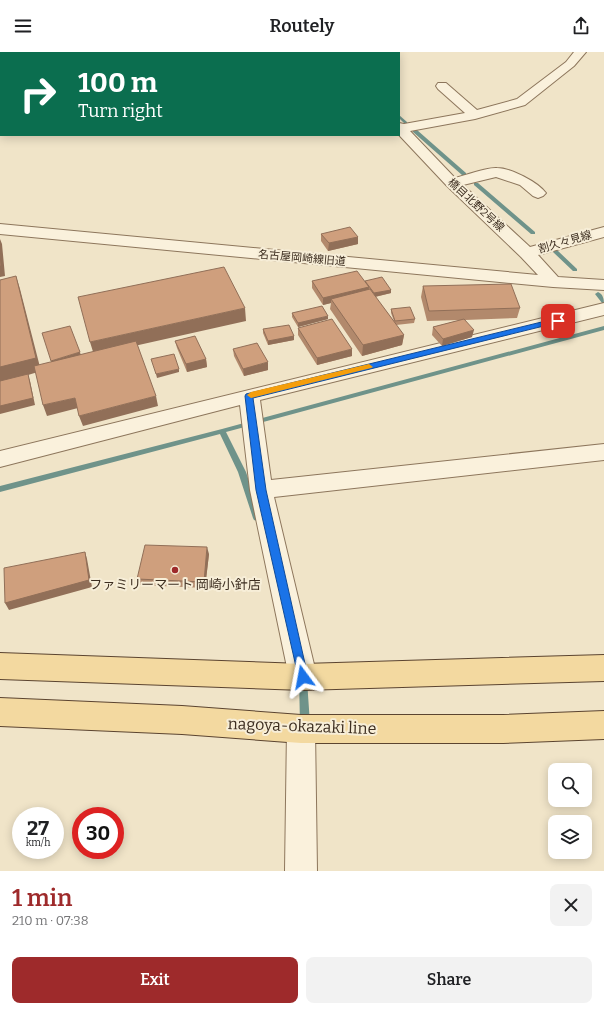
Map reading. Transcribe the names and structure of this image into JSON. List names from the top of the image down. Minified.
{"streets":{"main road":["nagoya-okazaki line"],"street":["橋目北野2号線","割久々見線","名古屋岡崎線旧道"]},"crossings":[["橋目北野2号線","割久々見線"],["橋目北野2号線","名古屋岡崎線旧道"]],"places":["ファミリーマート 岡崎小針店"],"page":{"header":"Routely","turn":["100 m","Turn right"],"speed":"27 km/h","limit":"30","heading":["1 min","210 m · 07:38"],"buttons":["Exit","Share"]}}
